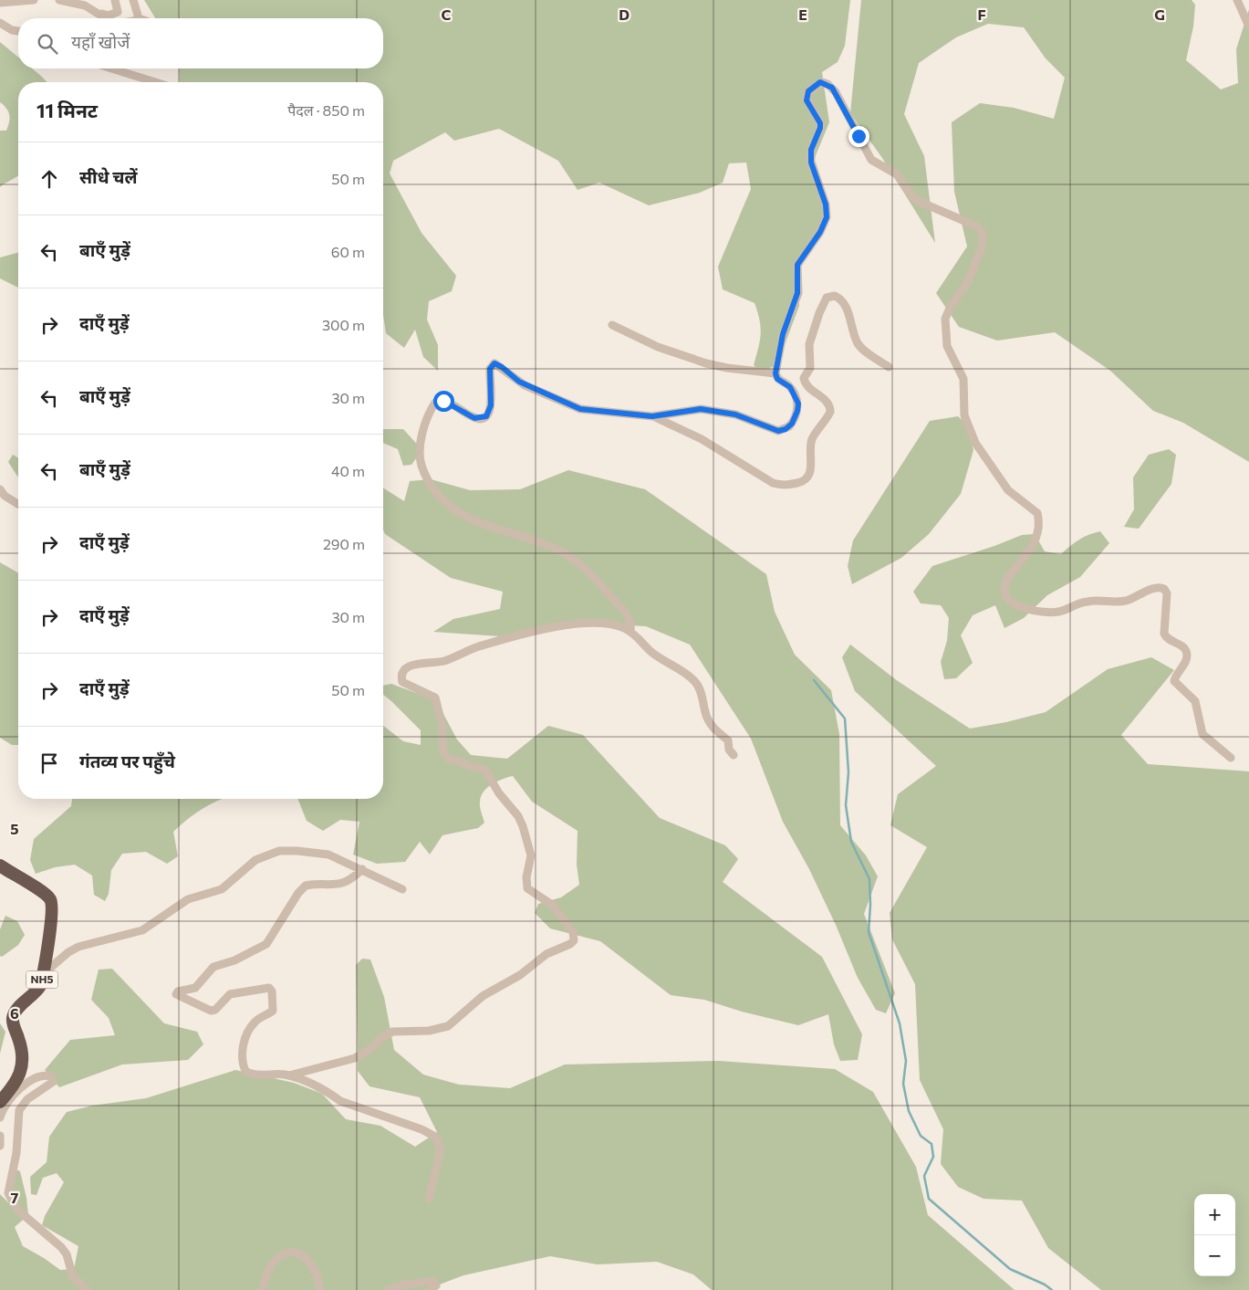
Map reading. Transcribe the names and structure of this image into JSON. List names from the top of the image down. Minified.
{"streets":{"highway":["NH5"]},"page":{"search":"यहाँ खोजें","heading":["11 मिनट","पैदल · 850 m"],"list":[["सीधे चलें","50 m"],["बाएँ मुड़ें","60 m"],["दाएँ मुड़ें","300 m"],["बाएँ मुड़ें","30 m"],["बाएँ मुड़ें","40 m"],["दाएँ मुड़ें","290 m"],["दाएँ मुड़ें","30 m"],["दाएँ मुड़ें","50 m"],"गंतव्य पर पहुँचे"],"map_buttons":["+","−"]},"grid":{"columns":["C","D","E","F","G"],"rows":["5","6","7"]}}
